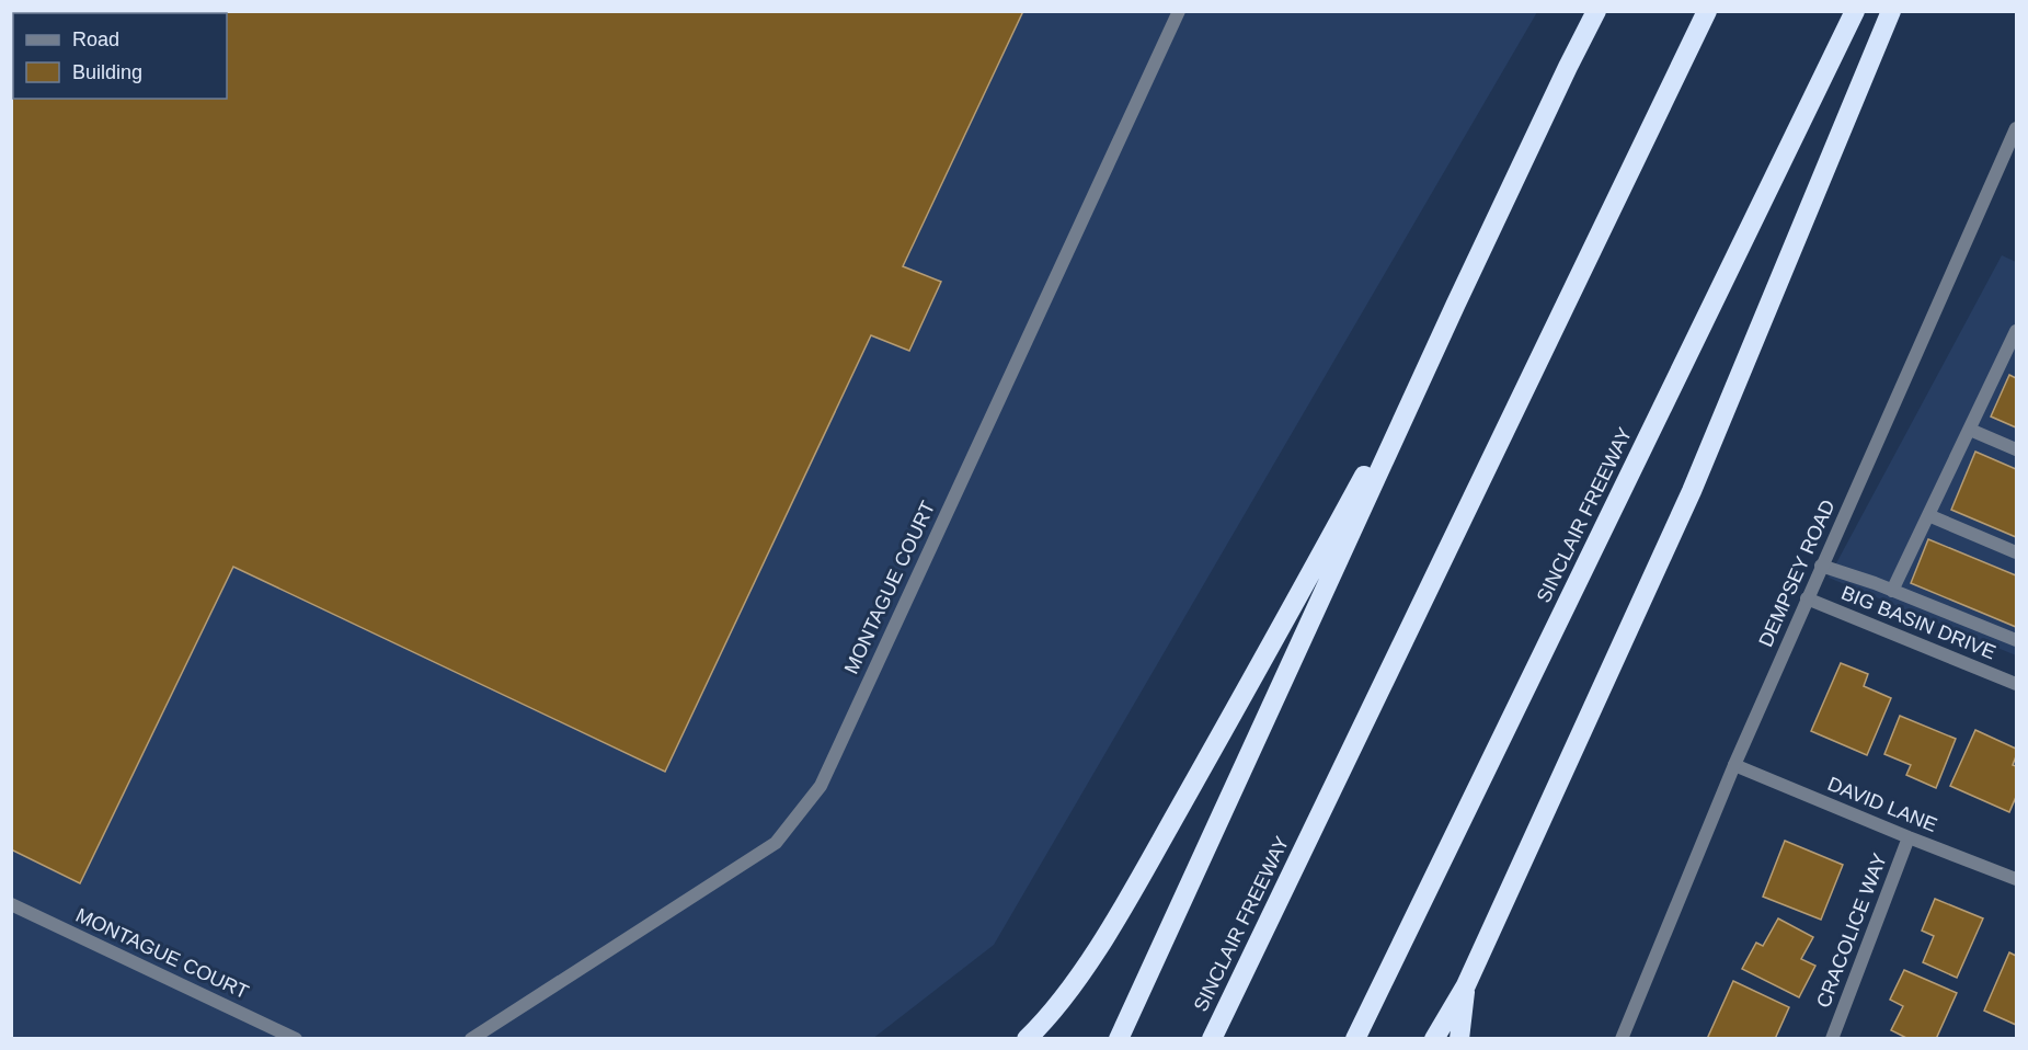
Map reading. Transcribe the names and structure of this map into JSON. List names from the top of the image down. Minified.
{"streets":{"highway":["SINCLAIR FREEWAY"],"street":["DEMPSEY ROAD","MONTAGUE COURT","BIG BASIN DRIVE","DAVID LANE","CRACOLICE WAY"]},"crossings":[["DEMPSEY ROAD","BIG BASIN DRIVE"],["DEMPSEY ROAD","DAVID LANE"],["DAVID LANE","CRACOLICE WAY"]],"legend":["Road","Building"]}
